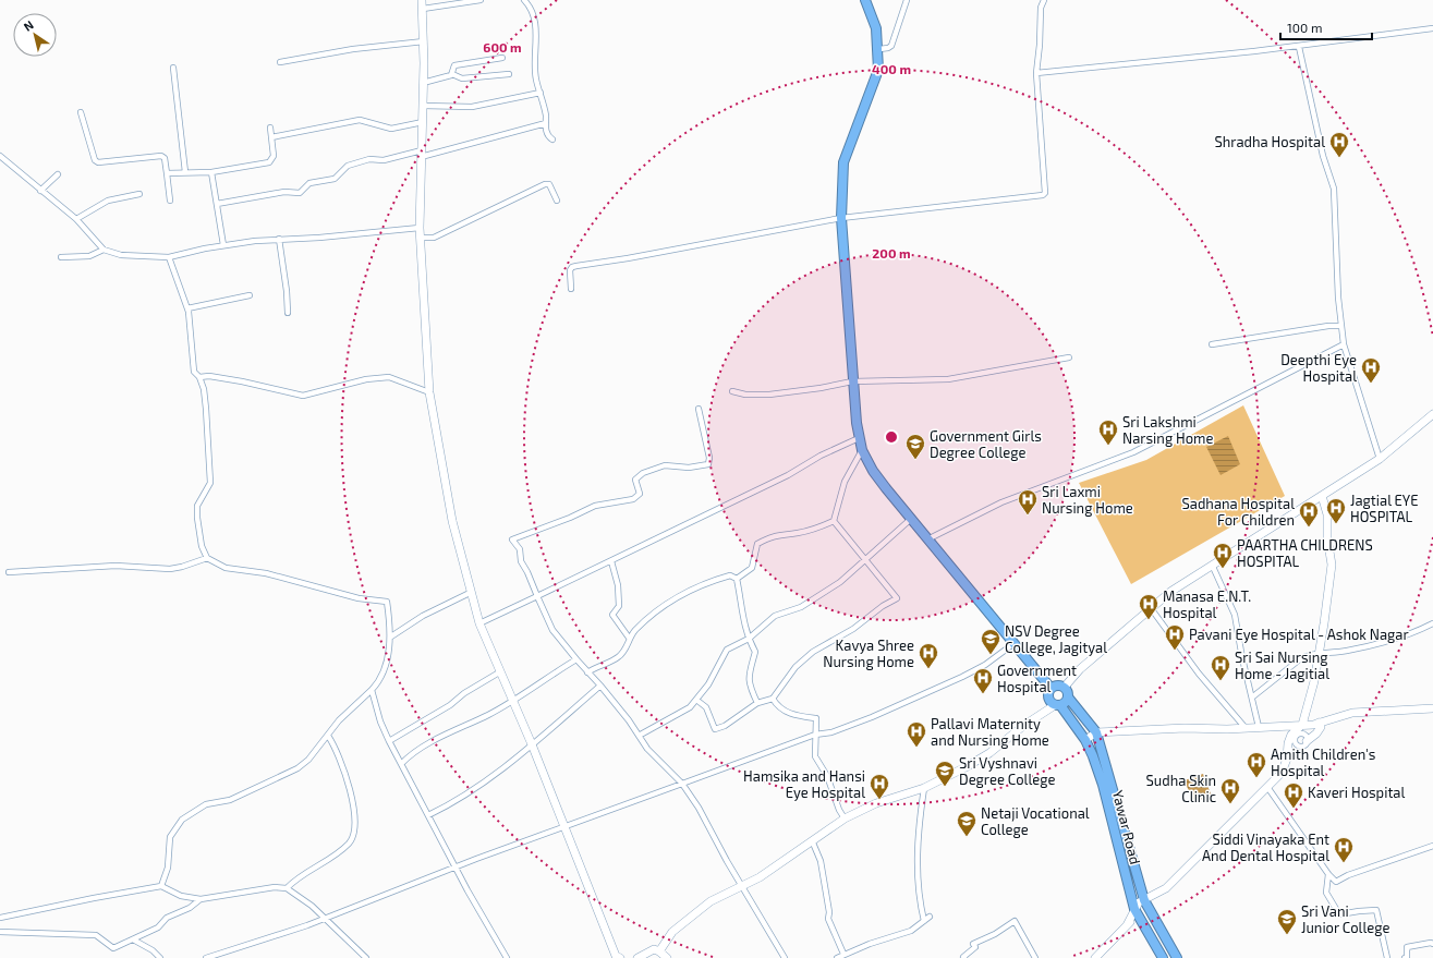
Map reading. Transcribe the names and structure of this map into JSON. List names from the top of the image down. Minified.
{"streets":{"highway":["Yawar Road"]},"places":{"hospital":["Shradha Hospital","Deepthi Eye Hospital","Sri Lakshmi Narsing Home","Sri Laxmi Nursing Home","Jagtial EYE HOSPITAL","Sadhana Hospital For Children","PAARTHA CHILDRENS HOSPITAL","Manasa E.N.T. Hospital","Pavani Eye Hospital - Ashok Nagar","Kavya Shree Nursing Home","Sri Sai Nursing Home - Jagitial","Government Hospital","Pallavi Maternity and Nursing Home","Amith Children's Hospital","Hamsika and Hansi Eye Hospital","Sudha Skin Clinic","Kaveri Hospital","Siddi Vinayaka Ent And Dental Hospital"],"school or university":["Government Girls Degree College","NSV Degree College, Jagityal","Sri Vyshnavi Degree College","Netaji Vocational College","Sri Vani Junior College"]},"scale_bar":"100 m","north":"top left","rings":["600 m","400 m","200 m"]}
